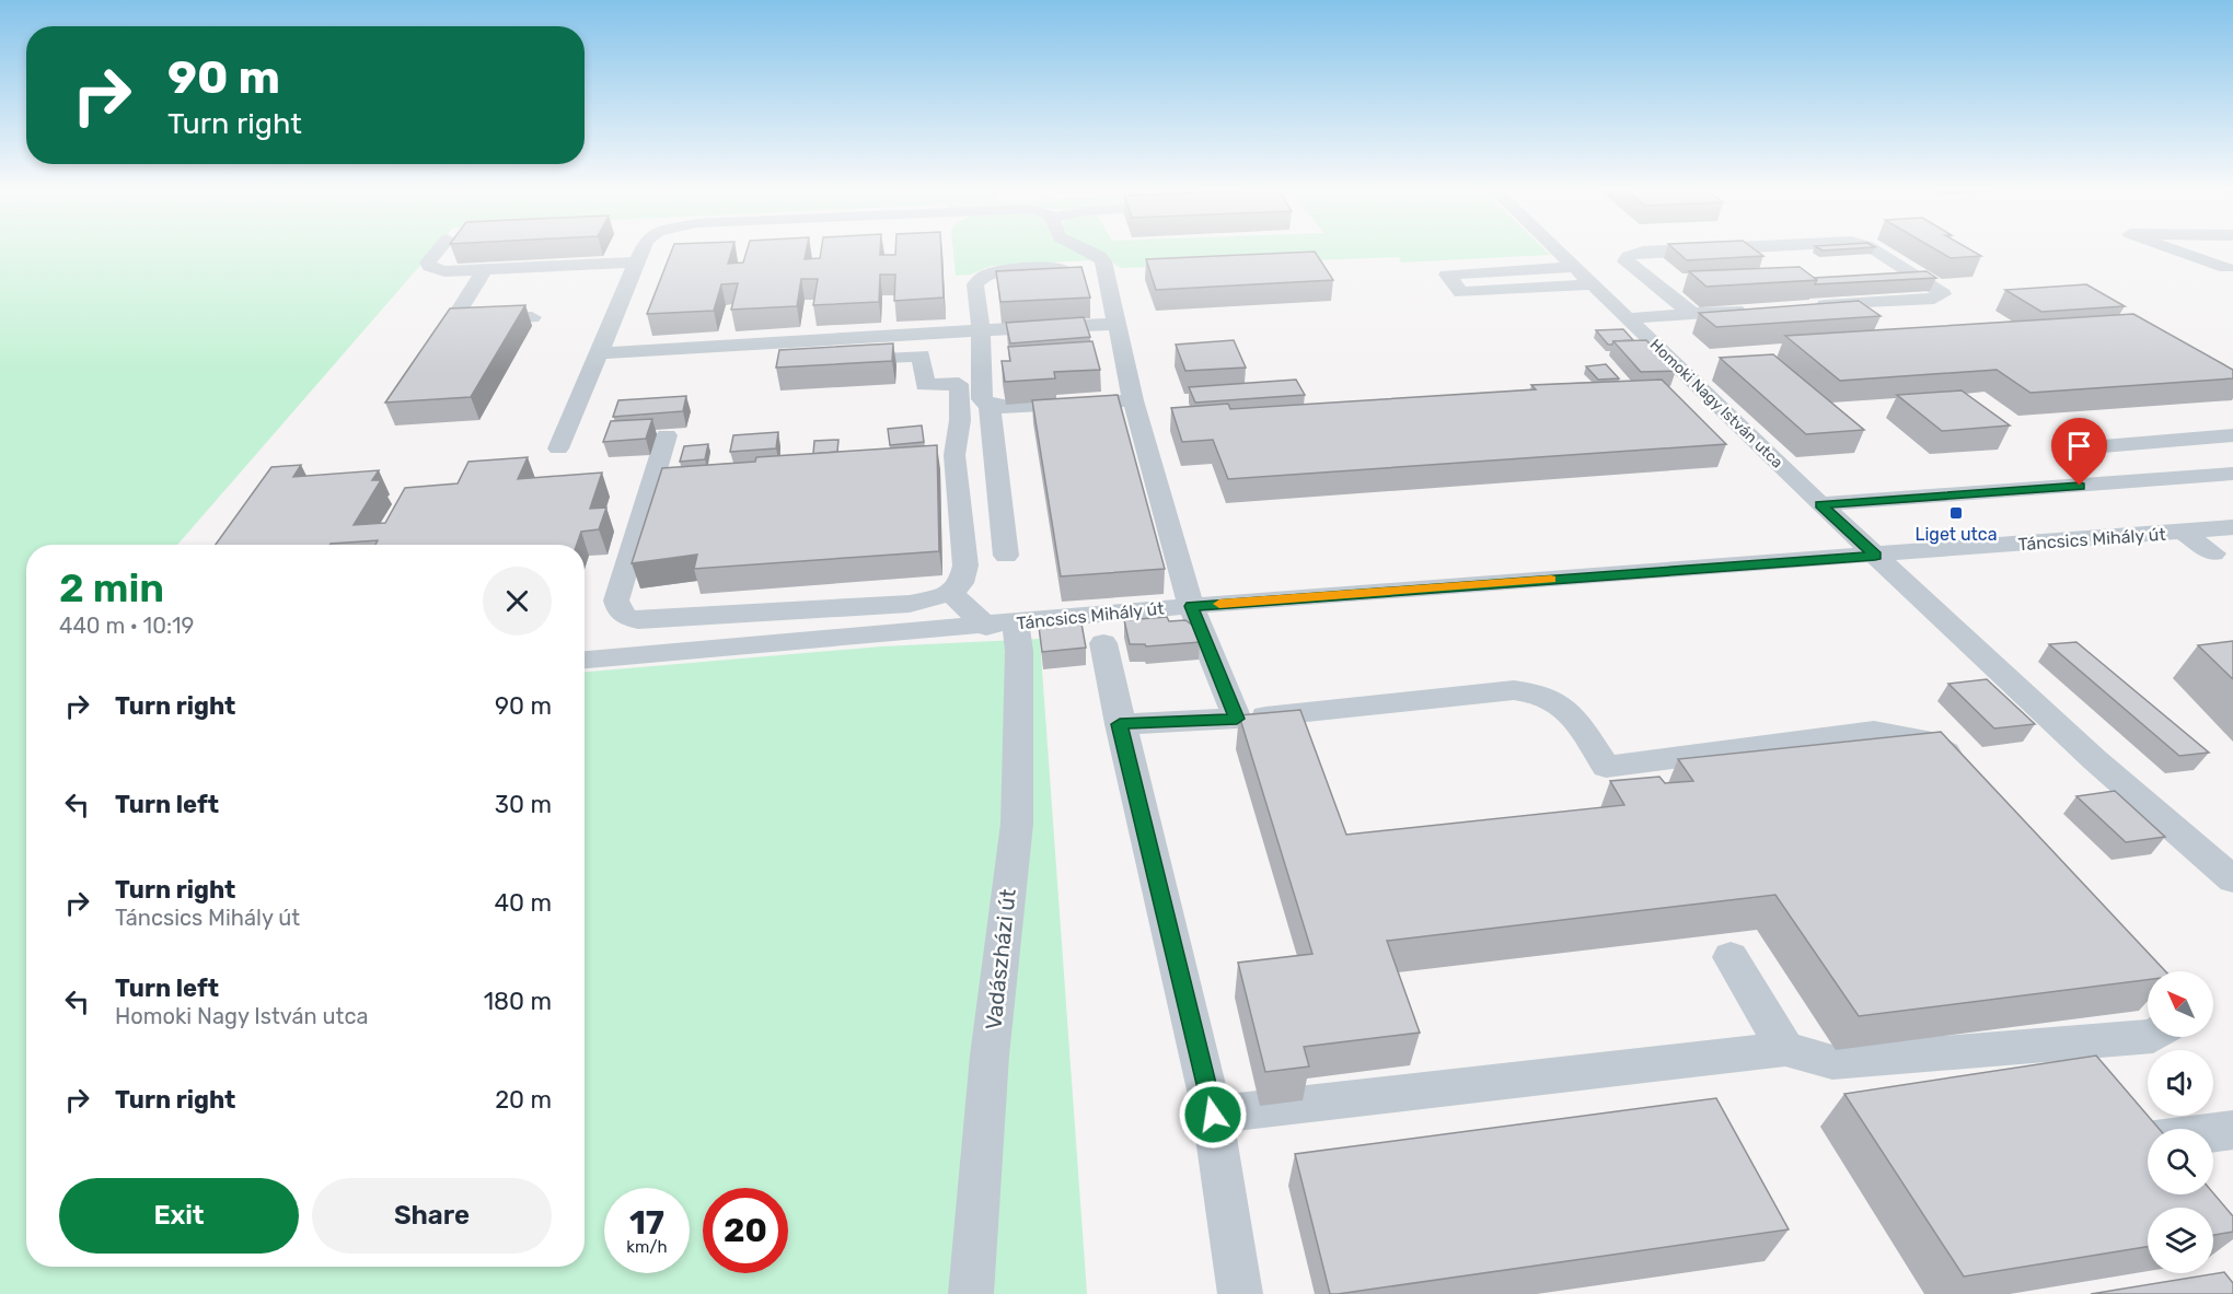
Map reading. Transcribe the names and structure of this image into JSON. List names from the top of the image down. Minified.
{"streets":{"street":["Homoki Nagy István utca","Táncsics Mihály út","Vadászházi út"]},"crossings":[["Homoki Nagy István utca","Táncsics Mihály út"],["Táncsics Mihály út","Vadászházi út"]],"places":{"transit":["Liget utca"]},"north":"top left","page":{"turn":["90 m","Turn right"],"heading":["2 min","440 m · 10:19"],"list":[{"name":"Turn right","value":"90 m"},{"name":"Turn left","value":"30 m"},{"name":"Turn right","note":"Táncsics Mihály út","value":"40 m"},{"name":"Turn left","note":"Homoki Nagy István utca","value":"180 m"},{"name":"Turn right","value":"20 m"}],"buttons":["Exit","Share"],"speed":"17 km/h","limit":"20"}}
